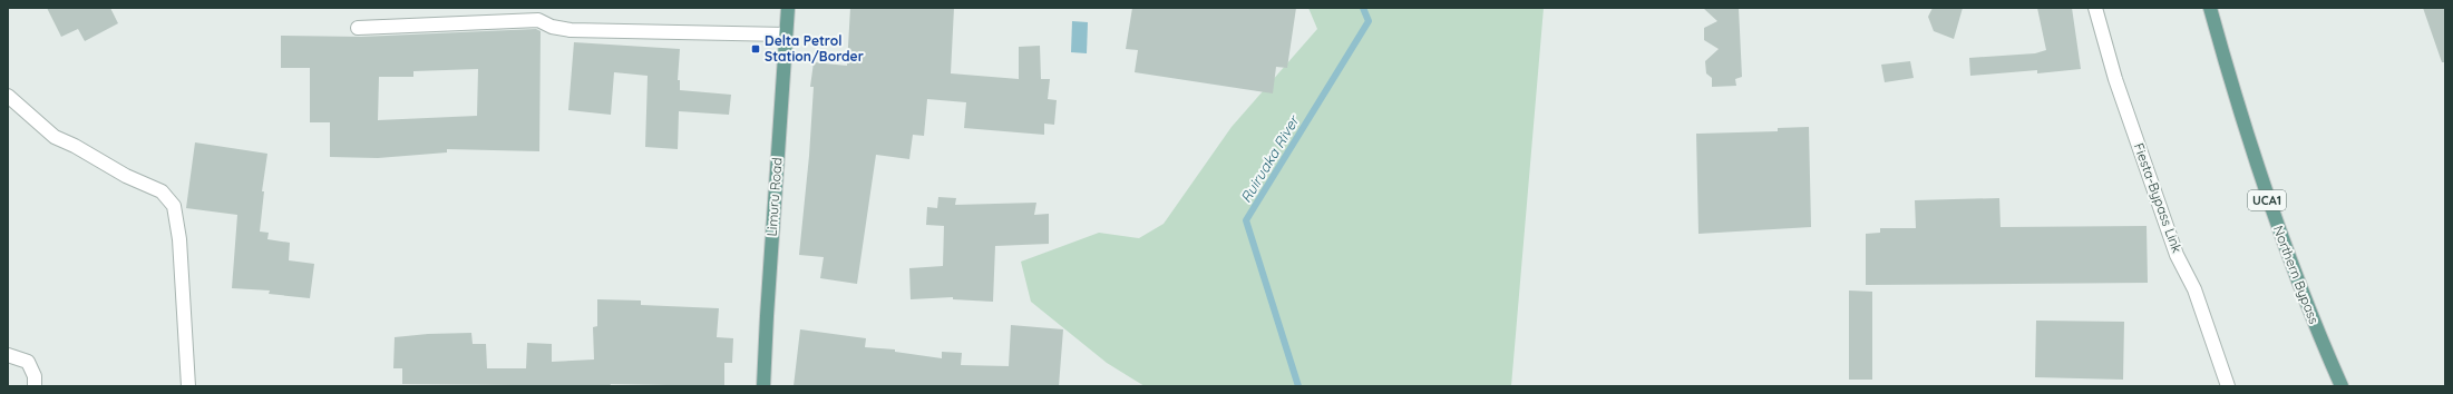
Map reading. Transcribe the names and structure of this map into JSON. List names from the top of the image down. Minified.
{"streets":{"main road":["Limuru Road","UCA1","Northern Bypass"],"street":["Fiesta-Bypass Link"]},"water":["Ruiruaka River"],"places":{"transit":["Delta Petrol Station/Border"]}}
